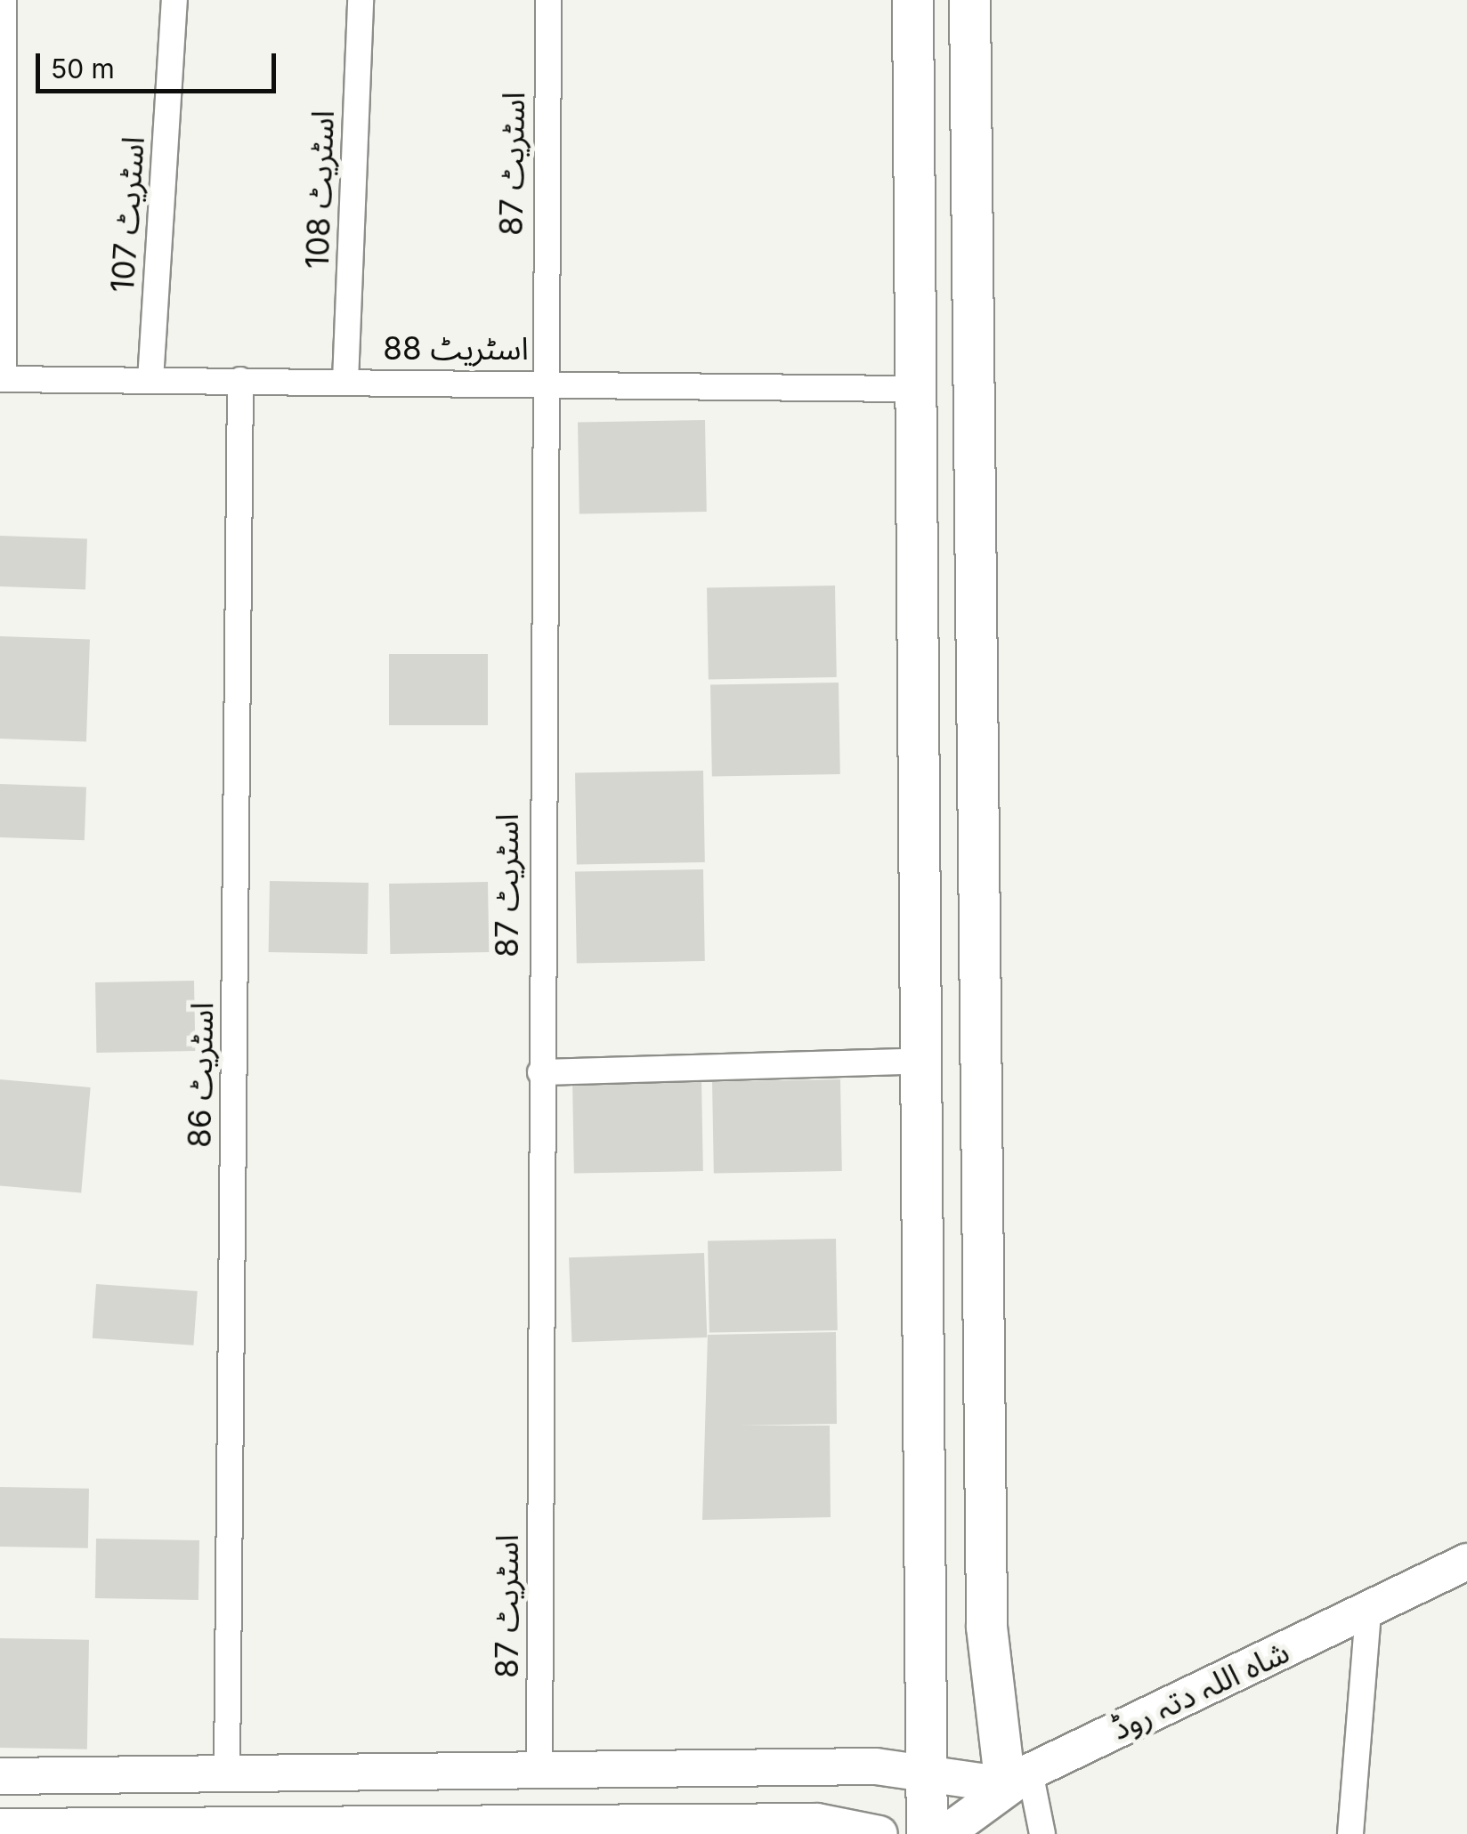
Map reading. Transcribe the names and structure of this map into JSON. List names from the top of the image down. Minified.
{"streets":{"street":["اسٹریٹ 87","اسٹریٹ 108","اسٹریٹ 107","اسٹریٹ 88","اسٹریٹ 86","شاہ اللہ دتہ روڈ"]},"crossings":[["اسٹریٹ 87","اسٹریٹ 88"],["اسٹریٹ 108","اسٹریٹ 88"],["اسٹریٹ 107","اسٹریٹ 88"],["اسٹریٹ 88","اسٹریٹ 86"]],"scale_bar":"50 m"}
